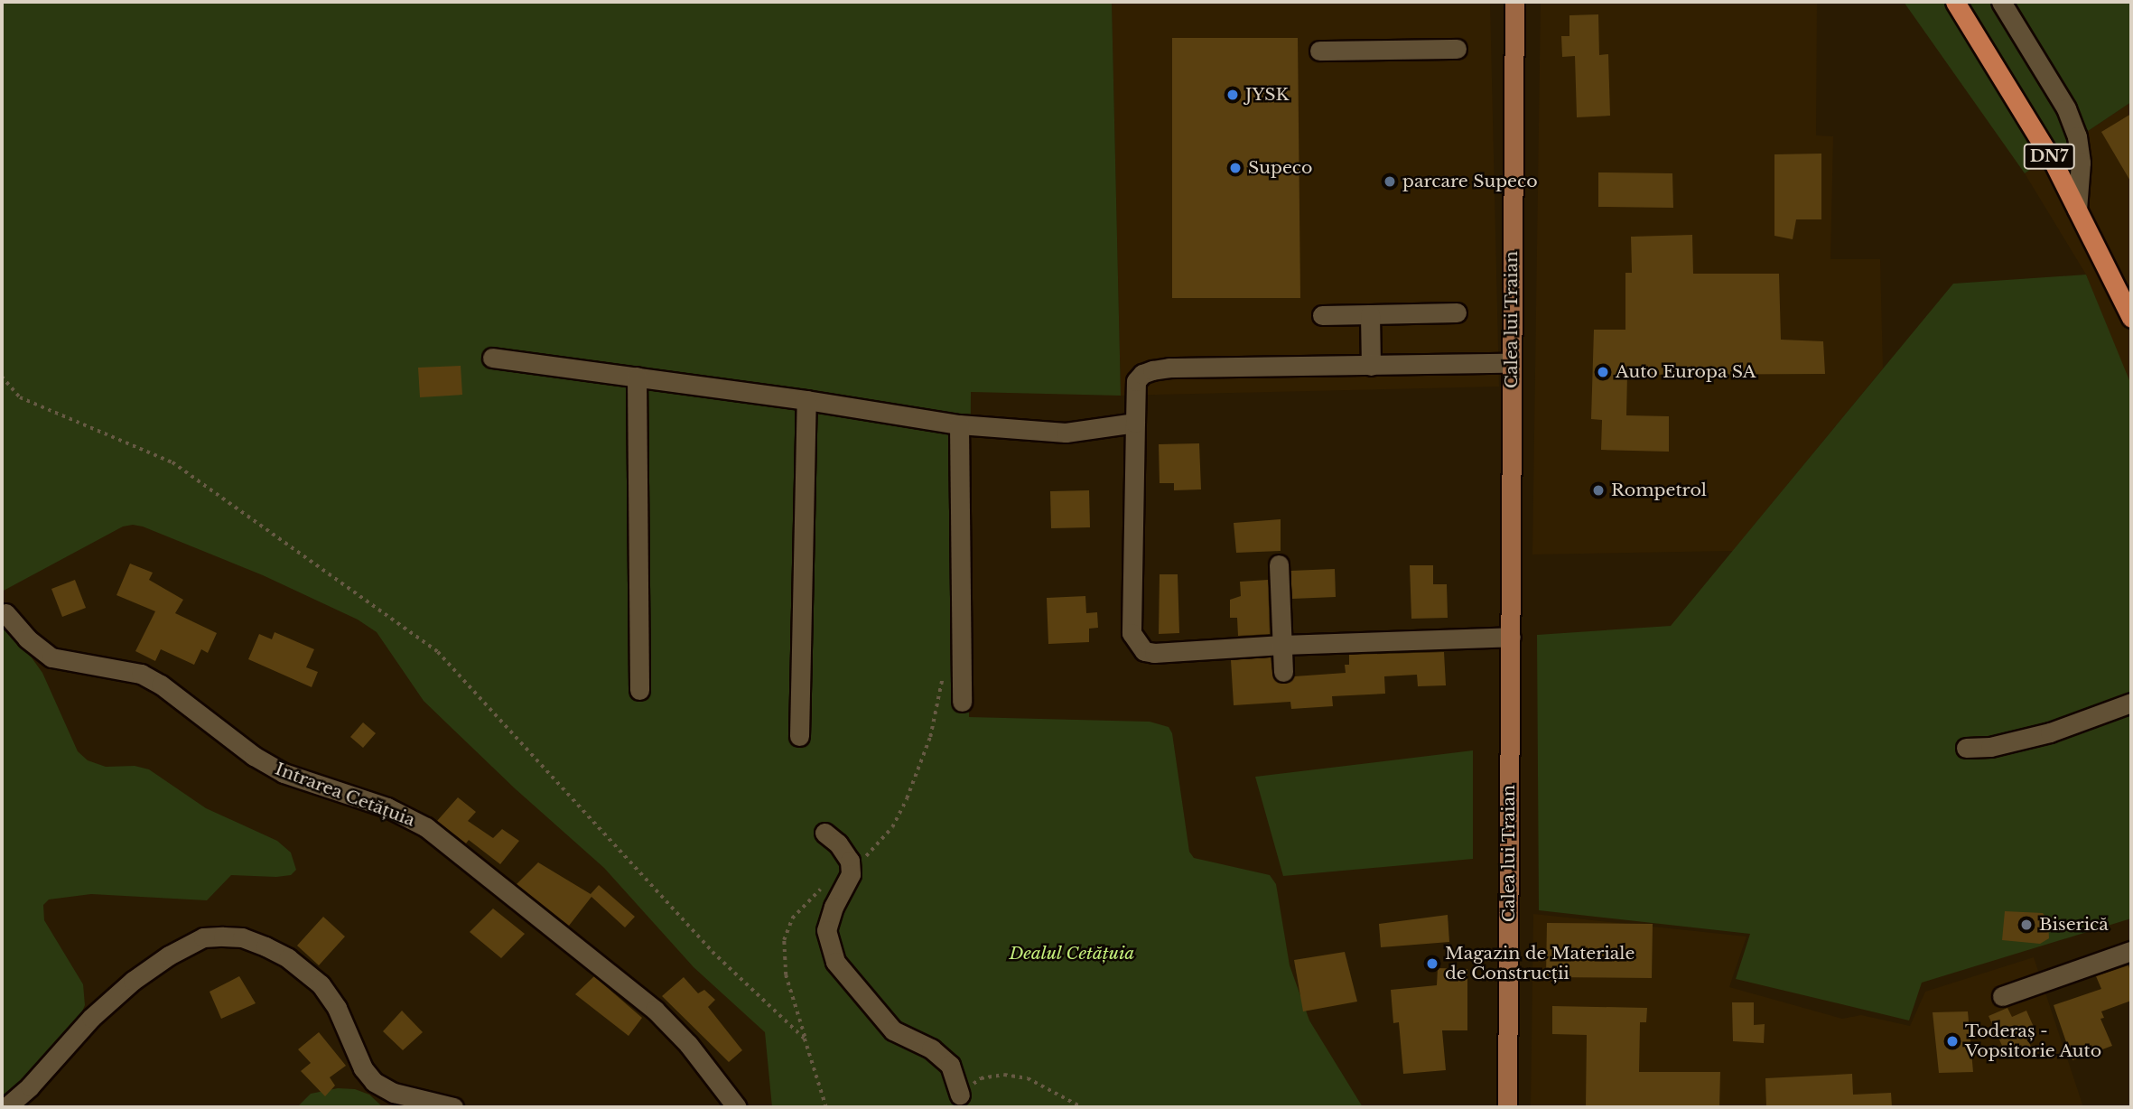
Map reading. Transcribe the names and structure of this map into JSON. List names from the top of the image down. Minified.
{"streets":{"highway":["DN7"],"main road":["Calea lui Traian"],"street":["Intrarea Cetățuia"]},"parks":["Dealul Cetățuia"],"places":["JYSK","Supeco","parcare Supeco","Auto Europa SA","Rompetrol","Biserică","Magazin de Materiale de Construcții","Toderaș - Vopsitorie Auto"]}
